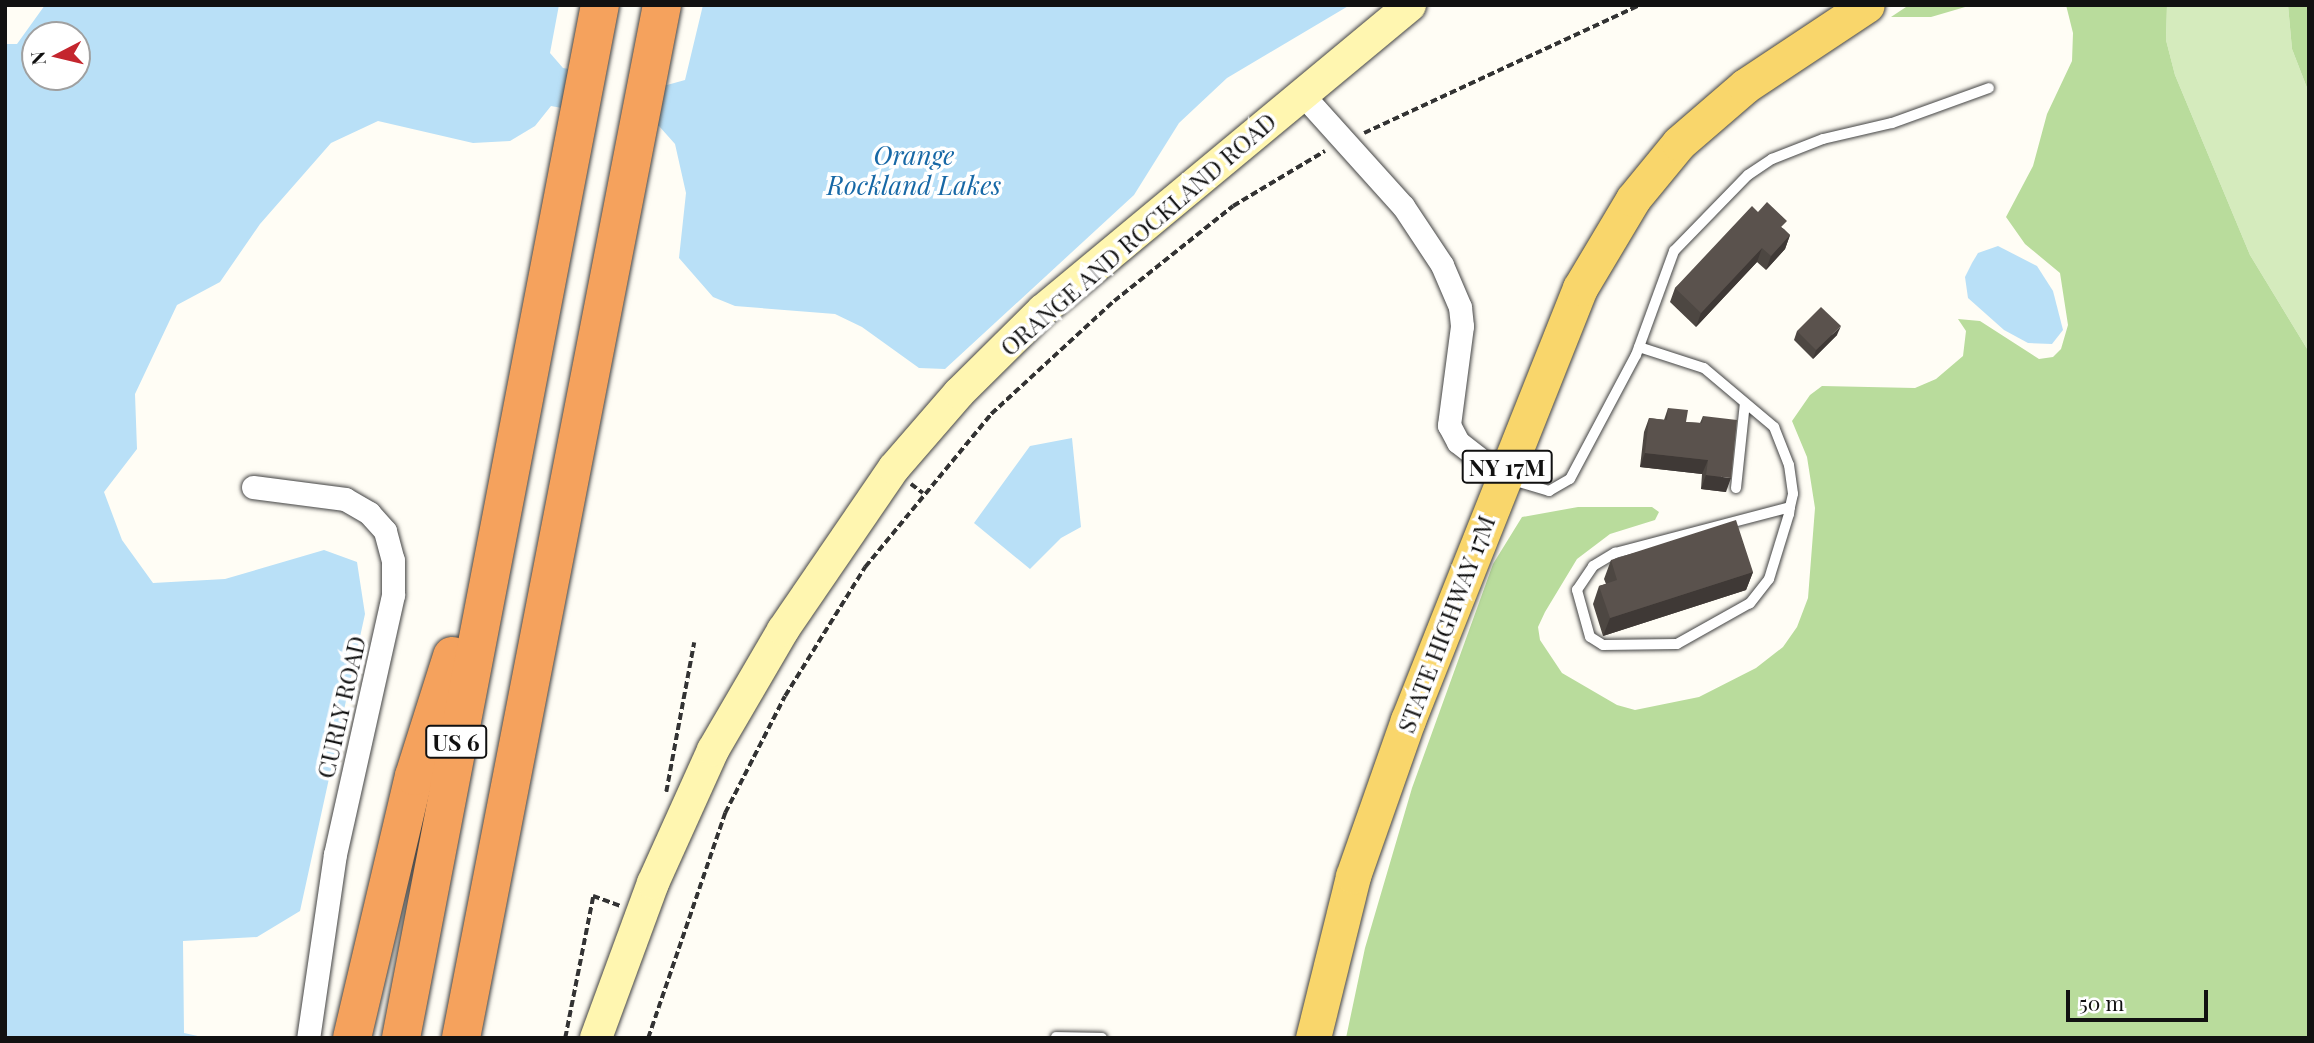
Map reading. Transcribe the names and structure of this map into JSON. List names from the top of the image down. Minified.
{"streets":{"highway":["US 6"],"main road":["NY 17M","STATE HIGHWAY 17M"],"street":["ORANGE AND ROCKLAND ROAD","CURLY ROAD"]},"water":["Orange Rockland Lakes"],"scale_bar":"50 m","north":"left"}
